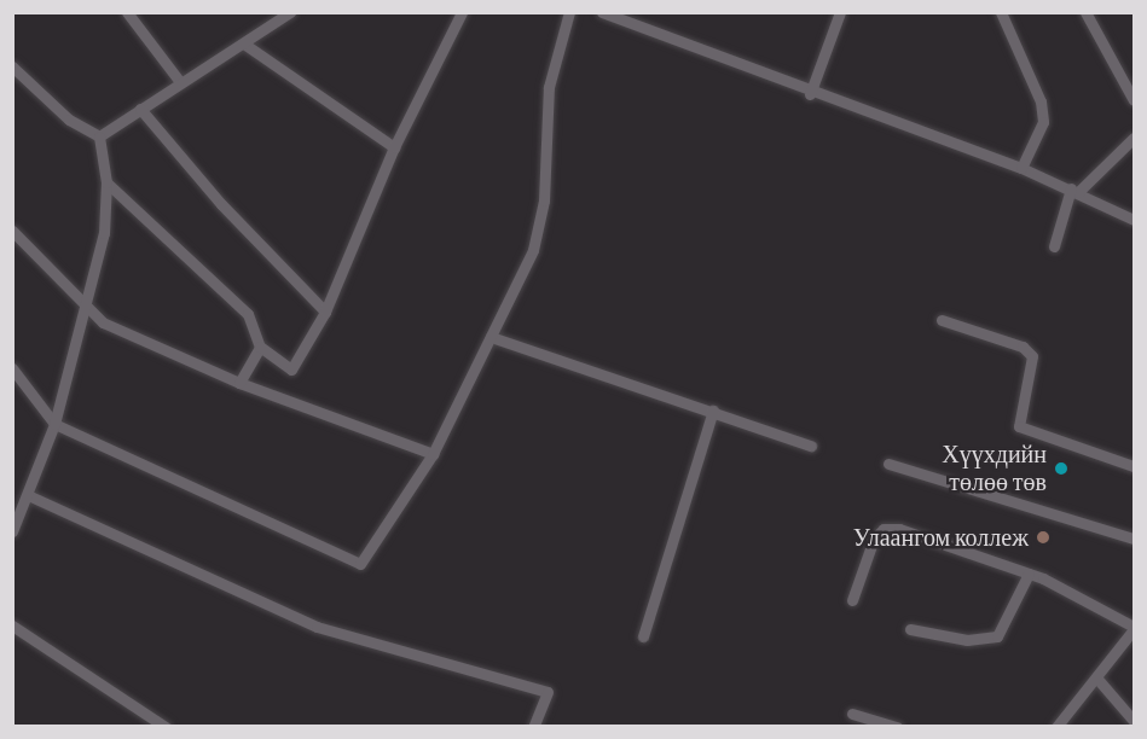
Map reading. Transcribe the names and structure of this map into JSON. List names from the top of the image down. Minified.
{"places":["Хүүхдийн төлөө төв","Улаангом коллеж"]}
